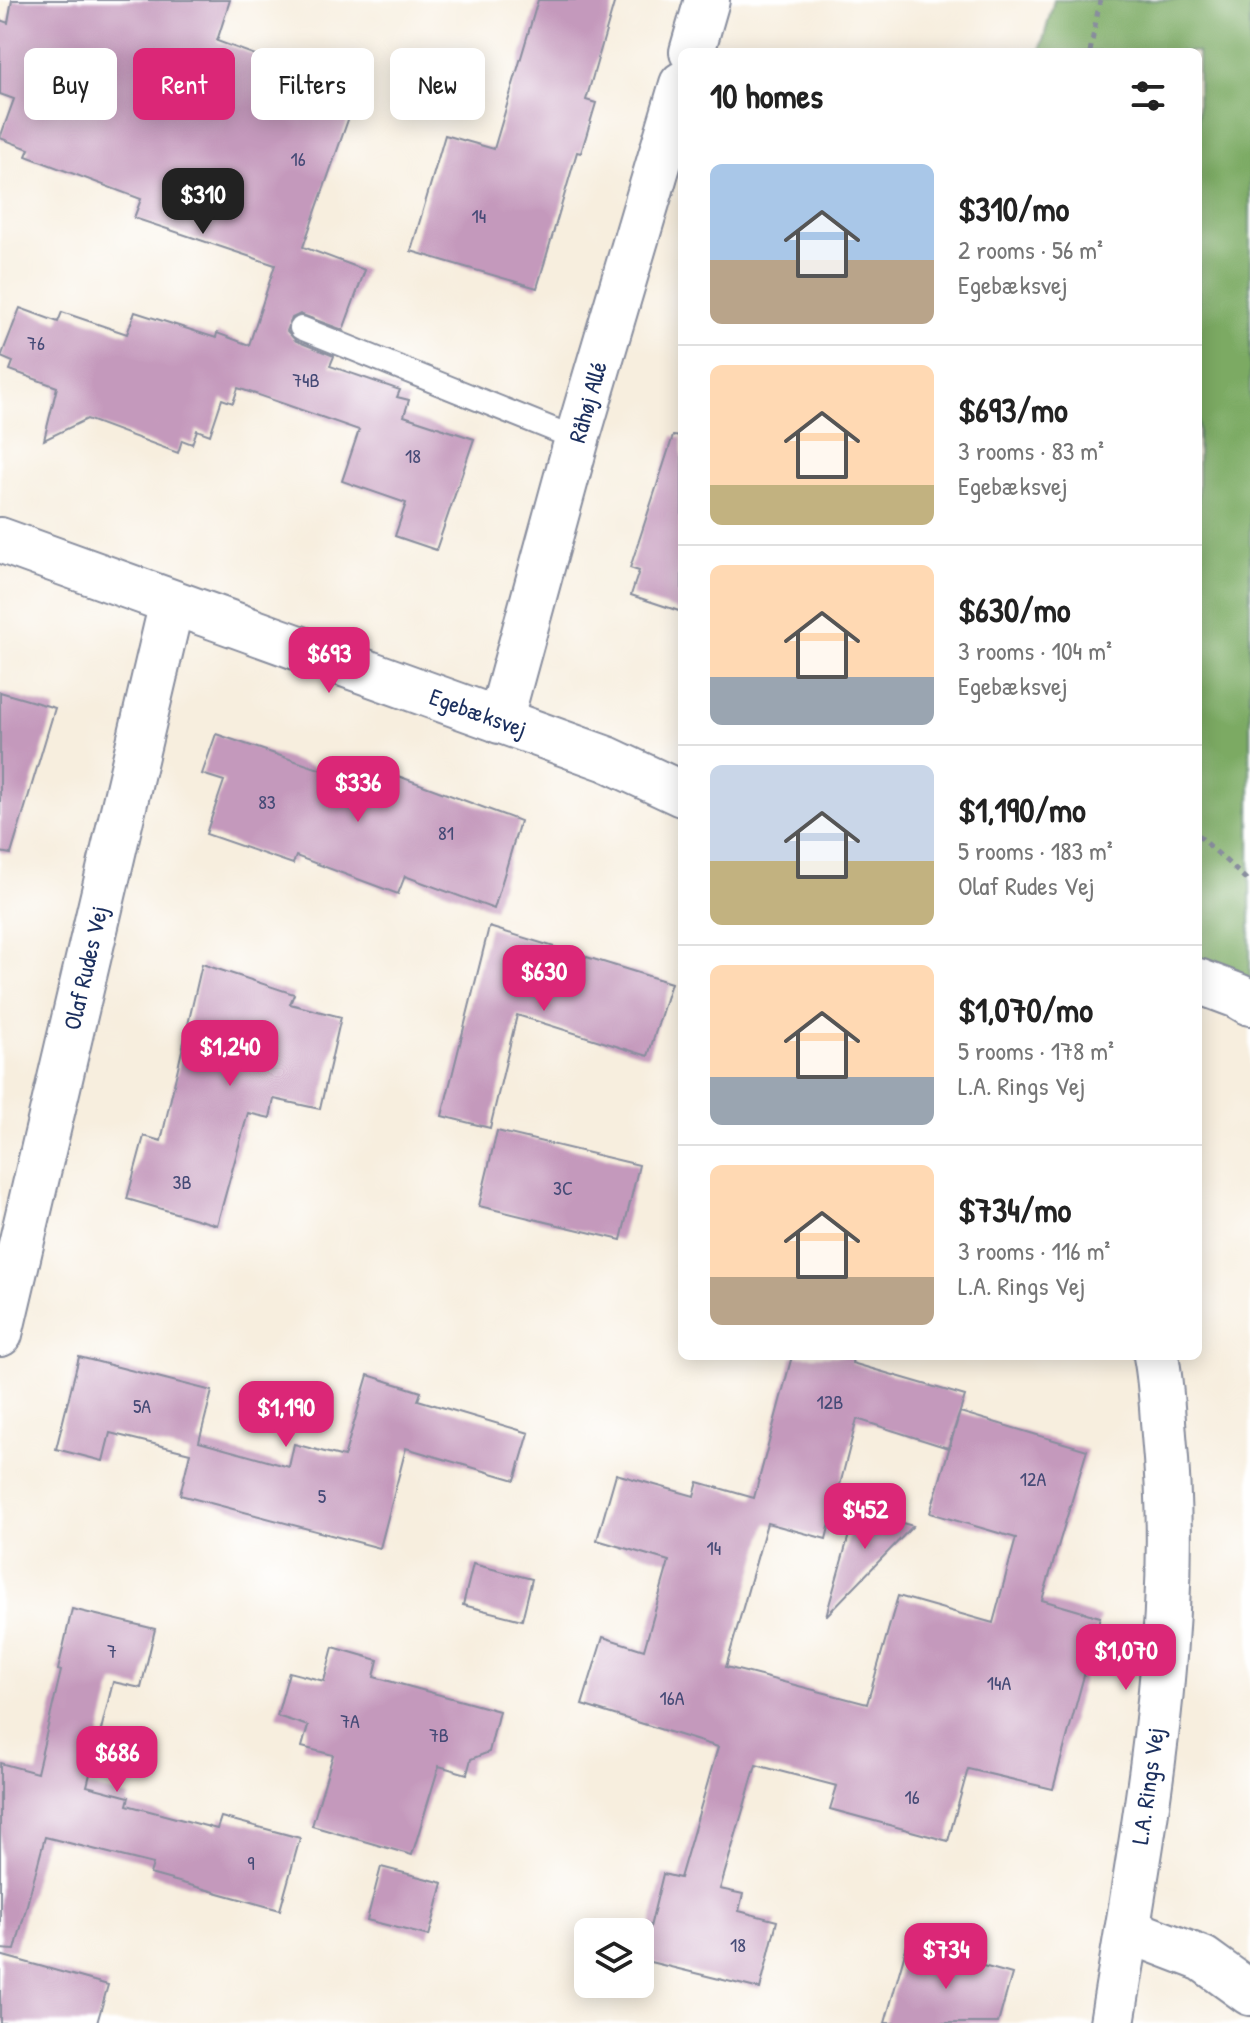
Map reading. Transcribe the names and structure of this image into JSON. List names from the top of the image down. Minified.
{"streets":{"street":["Råhøj Allé","Egebæksvej","Olaf Rudes Vej","L.A. Rings Vej"]},"crossings":[["Råhøj Allé","Egebæksvej"],["Egebæksvej","Olaf Rudes Vej"]],"house_numbers":["16","14","76","74B","18","83","81","3B","3C","12B","5A","12A","5","14","7","14A","16A","7A","7B","16","9","18"],"page":{"chip":["Buy","Rent","Filters","New"],"heading":"10 homes","list":[{"name":"$310/mo","note":"2 rooms · 56 m² · Egebæksvej"},{"name":"$693/mo","note":"3 rooms · 83 m² · Egebæksvej"},{"name":"$630/mo","note":"3 rooms · 104 m² · Egebæksvej"},{"name":"$1,190/mo","note":"5 rooms · 183 m² · Olaf Rudes Vej"},{"name":"$1,070/mo","note":"5 rooms · 178 m² · L.A. Rings Vej"},{"name":"$734/mo","note":"3 rooms · 116 m² · L.A. Rings Vej"}],"price":["$310","$693","$336","$630","$1,240","$1,190","$452","$1,070","$686","$734"]}}
